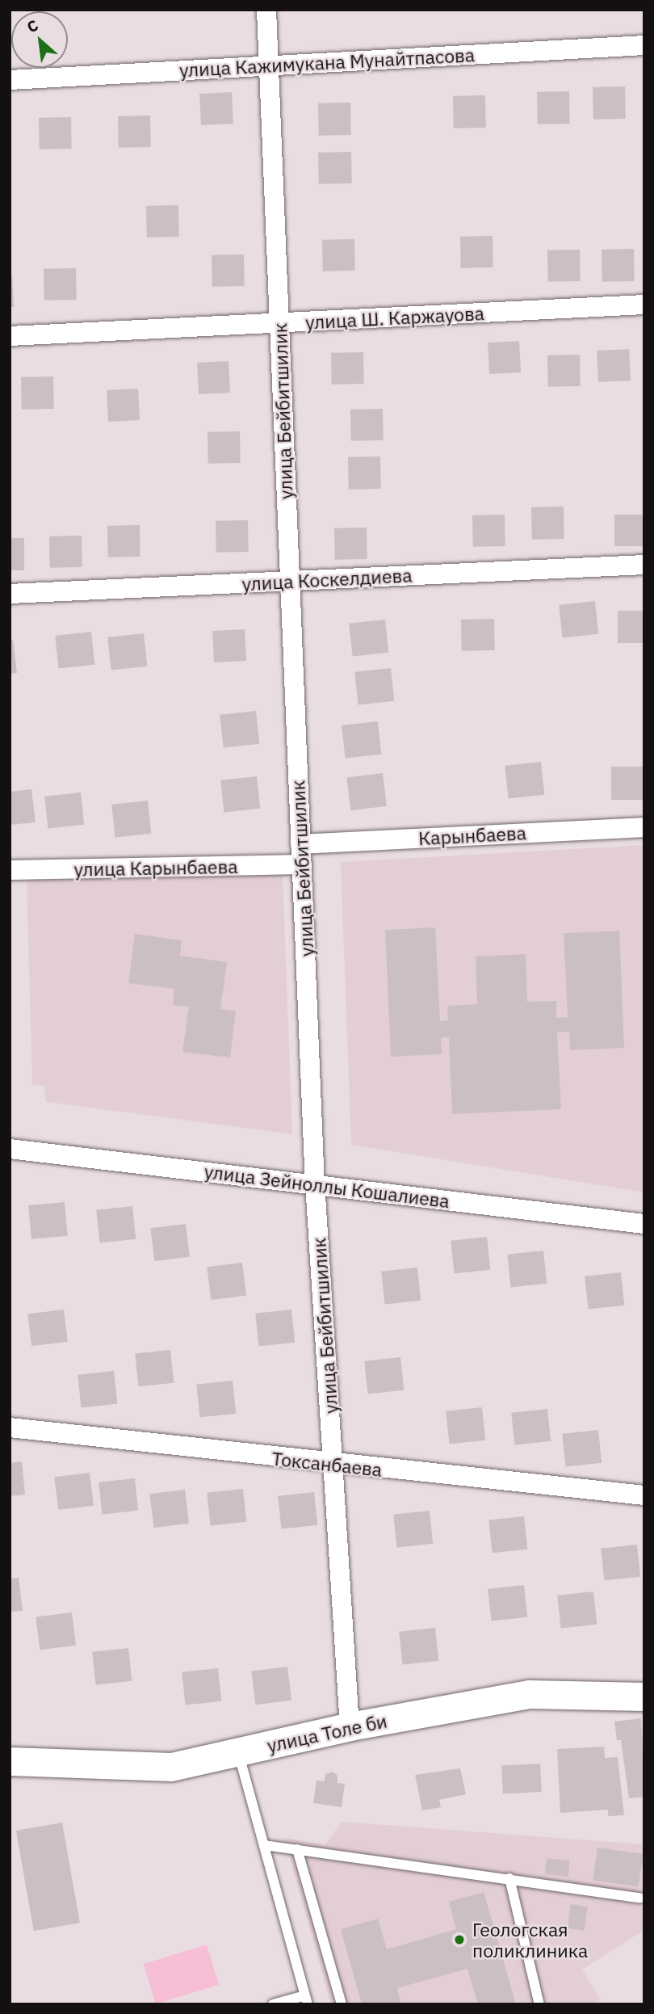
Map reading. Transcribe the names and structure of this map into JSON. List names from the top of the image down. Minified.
{"streets":{"street":["улица Кажимукана Мунайтпасова","улица Ш. Каржауова","улица Бейбитшилик","улица Коскелдиева","Карынбаева","улица Карынбаева","улица Зейноллы Кошалиева","Токсанбаева","улица Толе би"]},"crossings":[["улица Кажимукана Мунайтпасова","улица Бейбитшилик"],["улица Ш. Каржауова","улица Бейбитшилик"],["улица Бейбитшилик","улица Коскелдиева"],["улица Бейбитшилик","Карынбаева"],["улица Бейбитшилик","улица Карынбаева"],["улица Бейбитшилик","улица Зейноллы Кошалиева"],["улица Бейбитшилик","Токсанбаева"],["улица Бейбитшилик","улица Толе би"]],"places":["Геологская поликлиника"],"north":"top left"}
